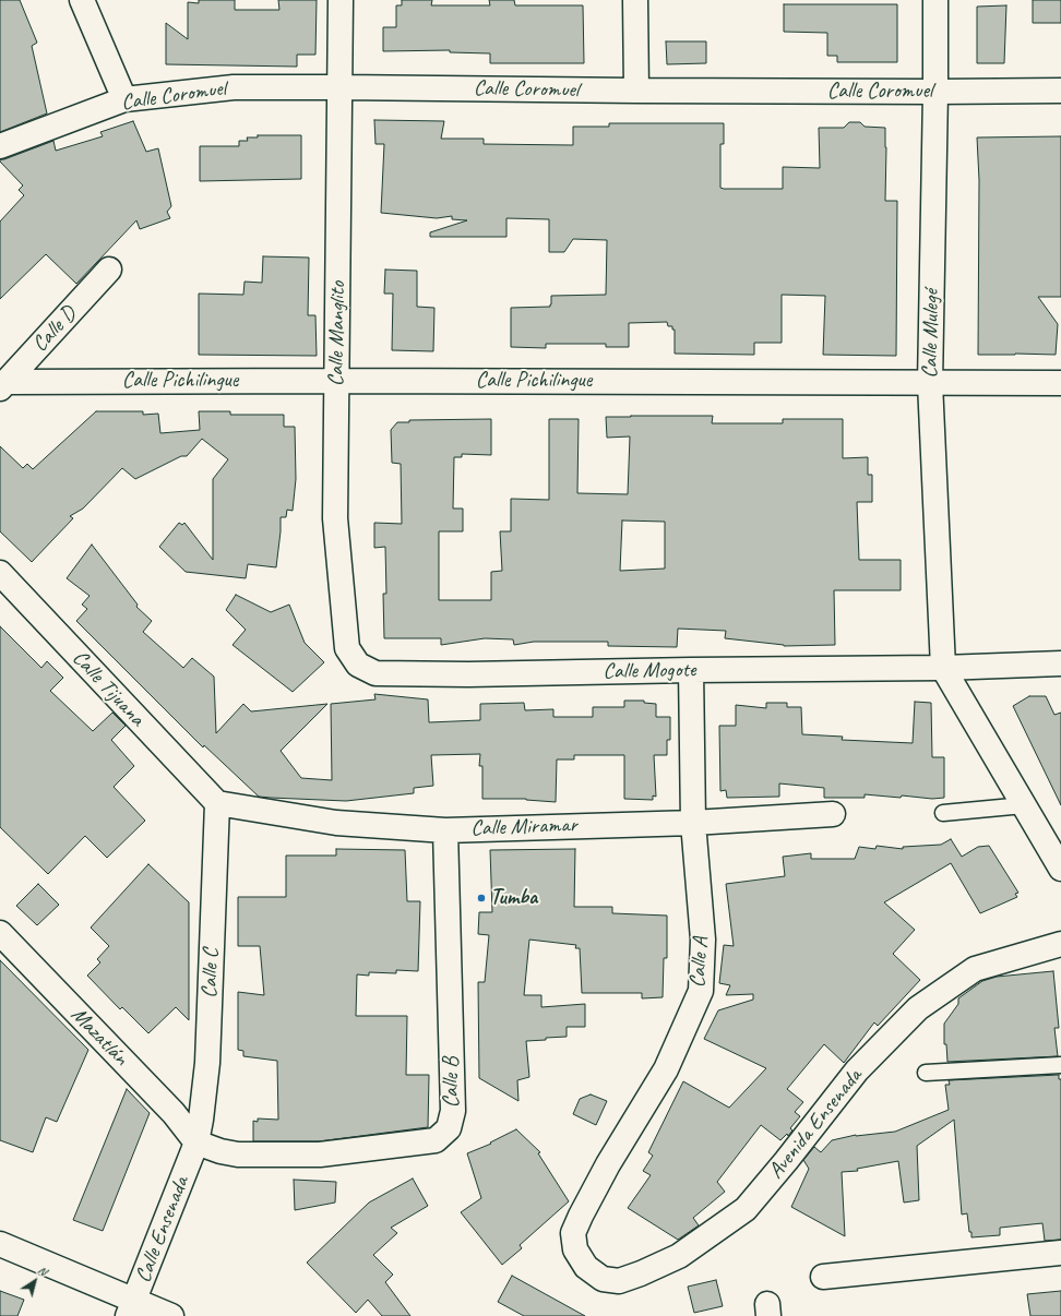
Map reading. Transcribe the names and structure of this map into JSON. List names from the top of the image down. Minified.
{"streets":{"street":["Calle Coromuel","Calle D","Calle Manglito","Calle Mulegé","Calle Pichilingue","Calle Mogote","Calle Tijuana","Calle Miramar","Calle A","Calle C","Mazatlán","Calle B","Avenida Ensenada","Calle Ensenada"]},"crossings":[["Calle Coromuel","Calle Manglito"],["Calle Coromuel","Calle Mulegé"],["Calle D","Calle Pichilingue"],["Calle Manglito","Calle Pichilingue"],["Calle Manglito","Calle Mogote"],["Calle Mulegé","Calle Pichilingue"],["Calle Mulegé","Calle Mogote"],["Calle Mogote","Calle A"],["Calle Tijuana","Calle Miramar"],["Calle Tijuana","Calle C"],["Calle Miramar","Calle A"],["Calle Miramar","Calle C"],["Calle Miramar","Calle B"],["Calle A","Avenida Ensenada"],["Calle C","Mazatlán"],["Calle C","Calle B"],["Calle C","Calle Ensenada"],["Mazatlán","Calle B"],["Mazatlán","Calle Ensenada"],["Calle B","Calle Ensenada"]],"places":["Tumba"],"north":"top right"}
